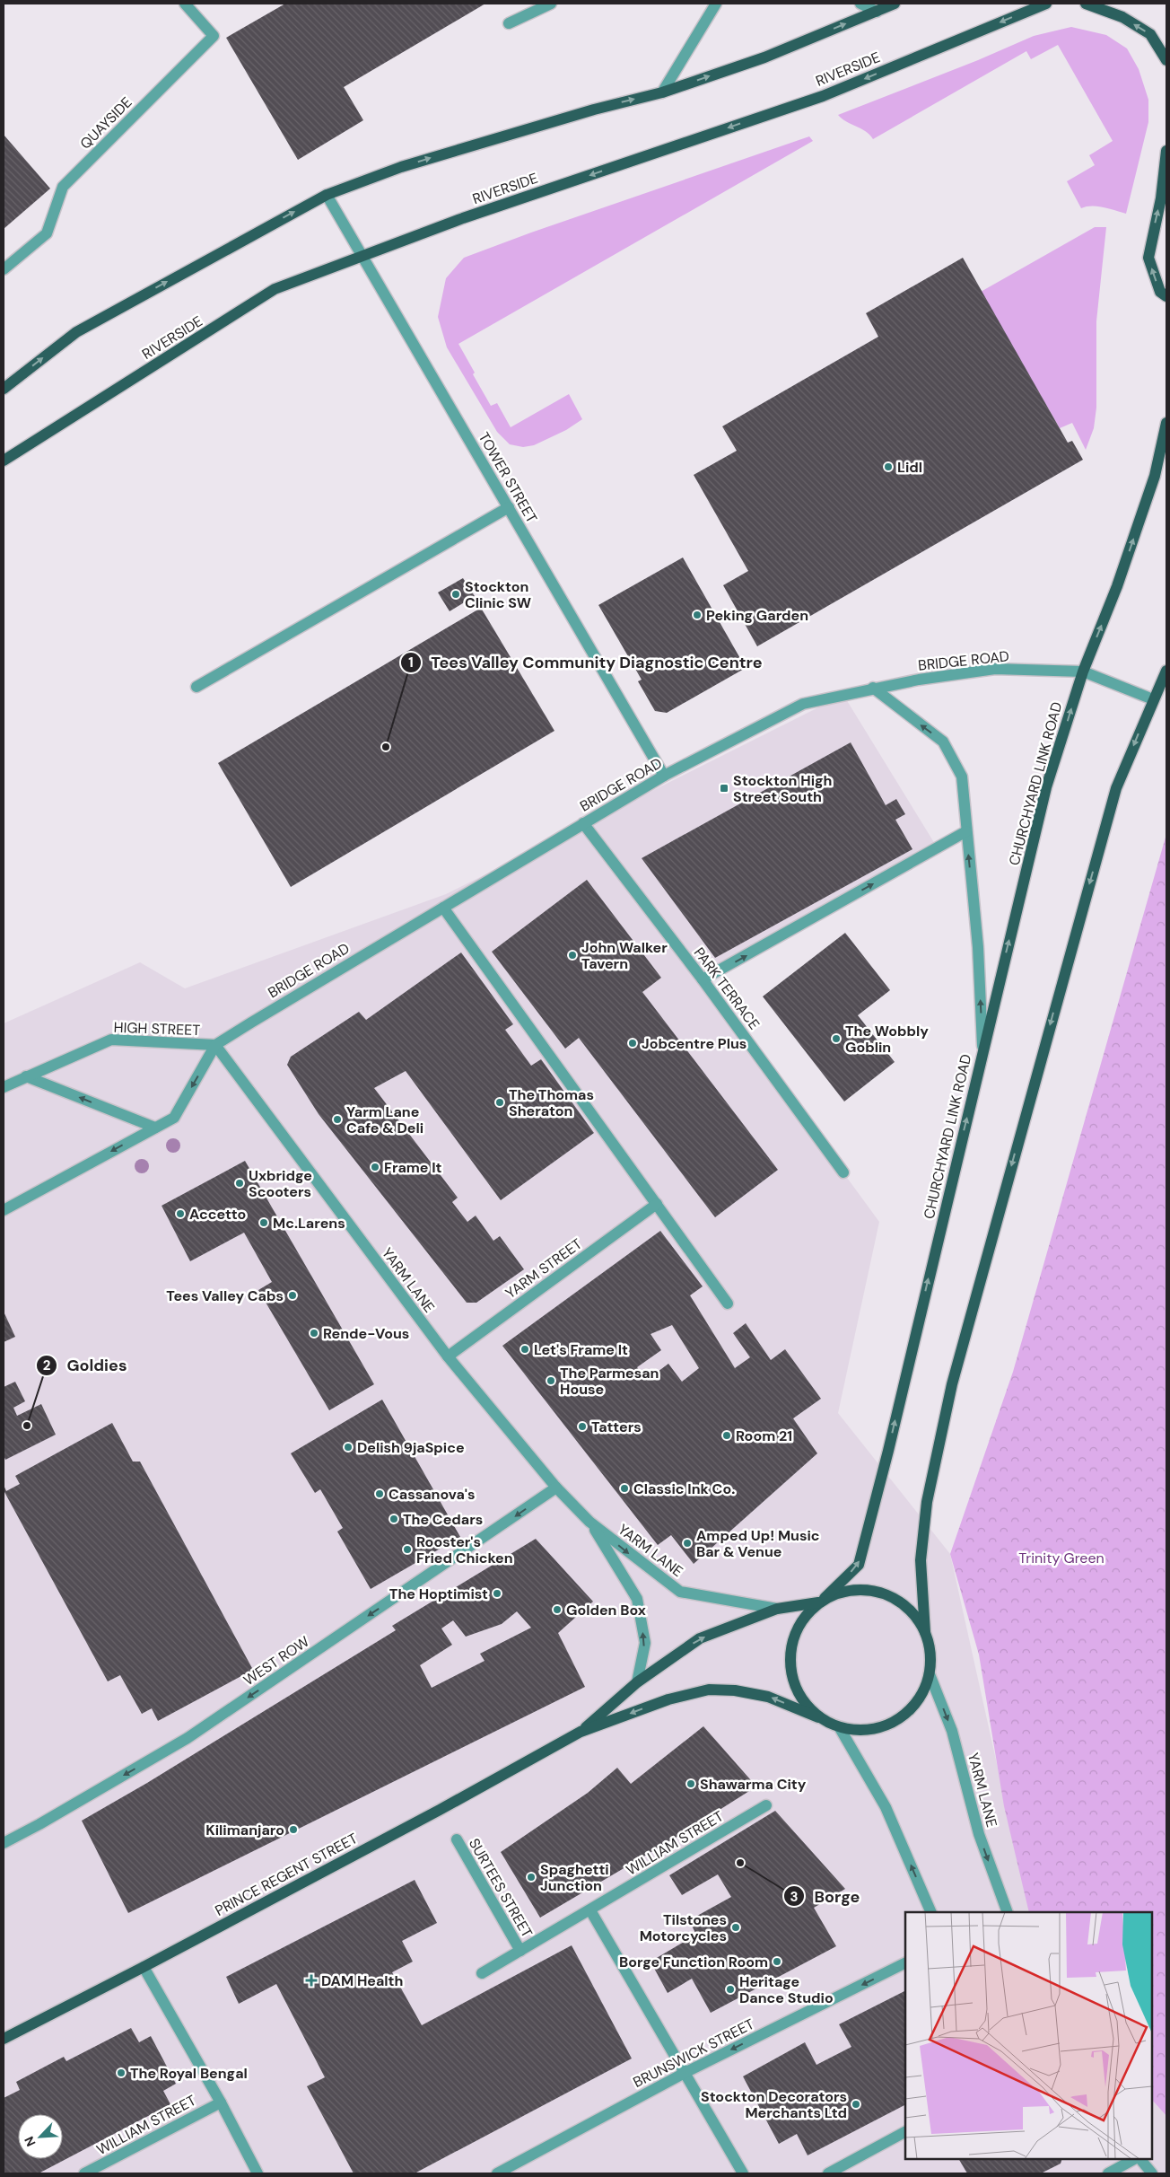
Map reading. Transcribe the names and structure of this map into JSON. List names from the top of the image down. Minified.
{"streets":{"main road":["RIVERSIDE","CHURCHYARD LINK ROAD","PRINCE REGENT STREET"],"street":["QUAYSIDE","TOWER STREET","BRIDGE ROAD","PARK TERRACE","HIGH STREET","YARM STREET","YARM LANE","WEST ROW","WILLIAM STREET","SURTEES STREET","BRUNSWICK STREET"]},"crossings":[["RIVERSIDE","TOWER STREET"],["TOWER STREET","BRIDGE ROAD"],["BRIDGE ROAD","CHURCHYARD LINK ROAD"],["BRIDGE ROAD","PARK TERRACE"],["BRIDGE ROAD","HIGH STREET"],["BRIDGE ROAD","YARM LANE"],["CHURCHYARD LINK ROAD","YARM LANE"],["CHURCHYARD LINK ROAD","PRINCE REGENT STREET"],["HIGH STREET","YARM LANE"],["YARM STREET","YARM LANE"],["YARM LANE","WEST ROW"],["YARM LANE","PRINCE REGENT STREET"],["WILLIAM STREET","SURTEES STREET"]],"one_way":["HIGH STREET","WEST ROW","BRUNSWICK STREET"],"parks":["Trinity Green"],"places":{"other":["Lidl","Stockton Clinic SW","Peking Garden","Tees Valley Community Diagnostic Centre","John Walker Tavern","The Wobbly Goblin","Jobcentre Plus","The Thomas Sheraton","Yarm Lane Cafe & Deli","Frame It","Uxbridge Scooters","Accetto","Mc.Larens","Tees Valley Cabs","Rende-Vous","Let's Frame It","The Parmesan House","Goldies","Tatters","Room 21","Delish 9jaSpice","Classic Ink Co.","Cassanova's","The Cedars","Amped Up! Music Bar & Venue","Rooster's Fried Chicken","The Hoptimist","Golden Box","Shawarma City","Kilimanjaro","Borge","Spaghetti Junction","Tilstones Motorcycles","Borge Function Room","Heritage Dance Studio","The Royal Bengal","Stockton Decorators Merchants Ltd"],"transit":["Stockton High Street South"],"health":["DAM Health"]},"north":"bottom left"}
